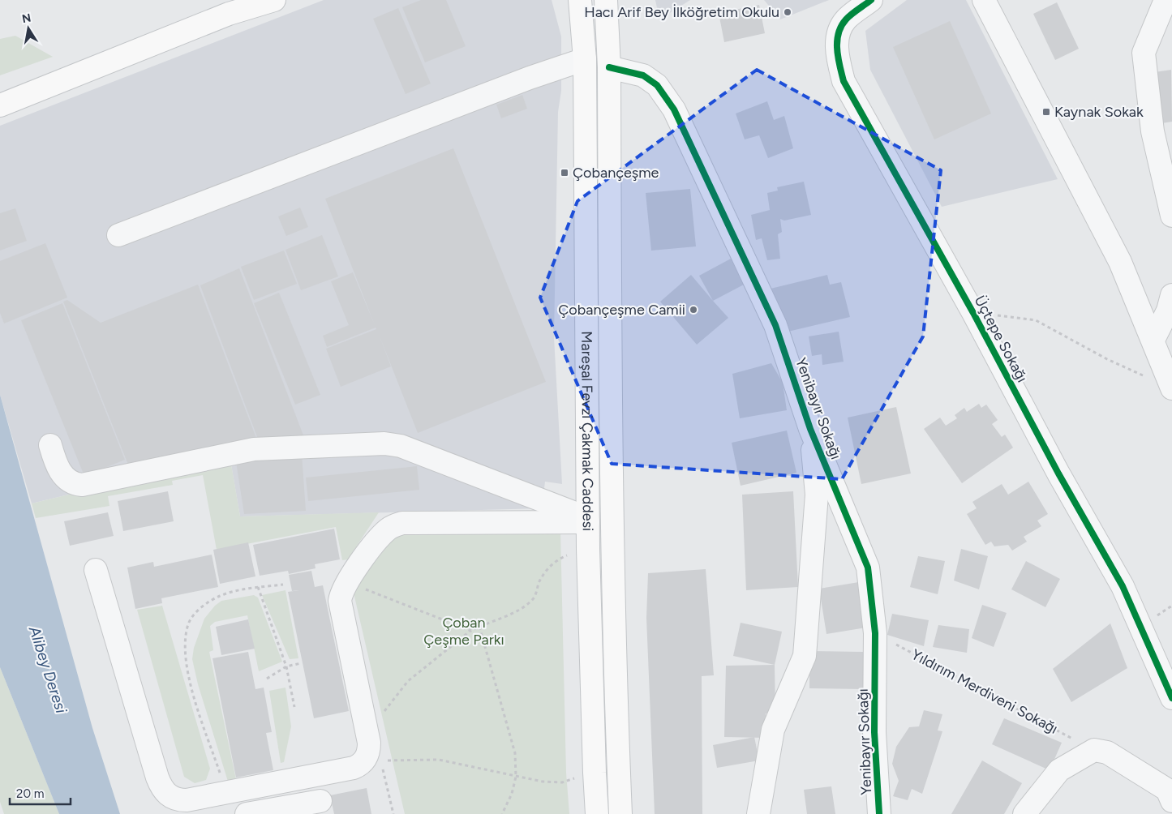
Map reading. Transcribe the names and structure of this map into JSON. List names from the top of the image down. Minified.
{"streets":{"main road":["Mareşal Fevzi Çakmak Caddesi"],"street":["Üçtepe Sokağı","Yenibayır Sokağı"],"path":["Yıldırım Merdiveni Sokağı"]},"crossings":[["Yenibayır Sokağı","Mareşal Fevzi Çakmak Caddesi"],["Yenibayır Sokağı","Yıldırım Merdiveni Sokağı"]],"water":["Alibey Deresi"],"parks":["Çoban Çeşme Parkı"],"places":{"other":["Hacı Arif Bey İlköğretim Okulu","Çobançeşme Camii"],"transit":["Kaynak Sokak","Çobançeşme"]},"scale_bar":"20 m","north":"top"}
